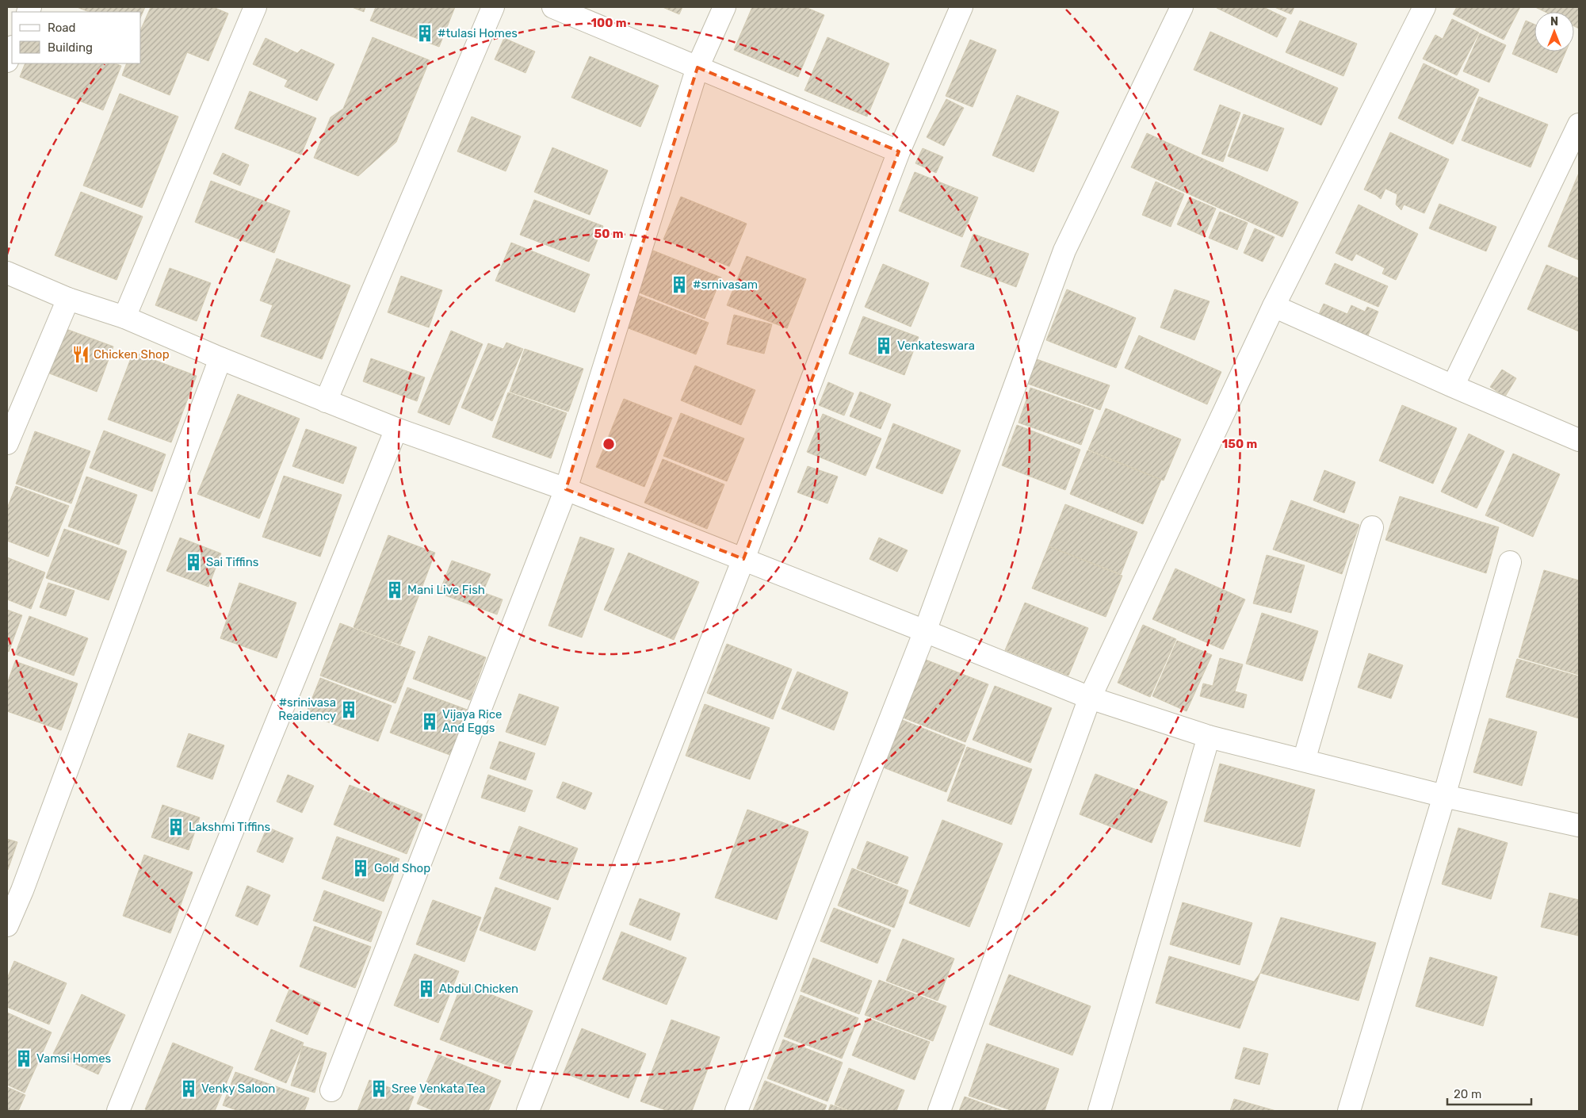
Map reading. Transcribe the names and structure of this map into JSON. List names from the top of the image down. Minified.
{"places":{"building":["#tulasi Homes","#srnivasam","Venkateswara","Sai Tiffins","Mani Live Fish","#srinivasa Reaidency","Vijaya Rice And Eggs","Lakshmi Tiffins","Gold Shop","Abdul Chicken","Vamsi Homes","Venky Saloon","Sree Venkata Tea"],"restaurant":["Chicken Shop"]},"legend":["Road","Building"],"scale_bar":"20 m","north":"top","rings":["100 m","50 m","150 m"]}
